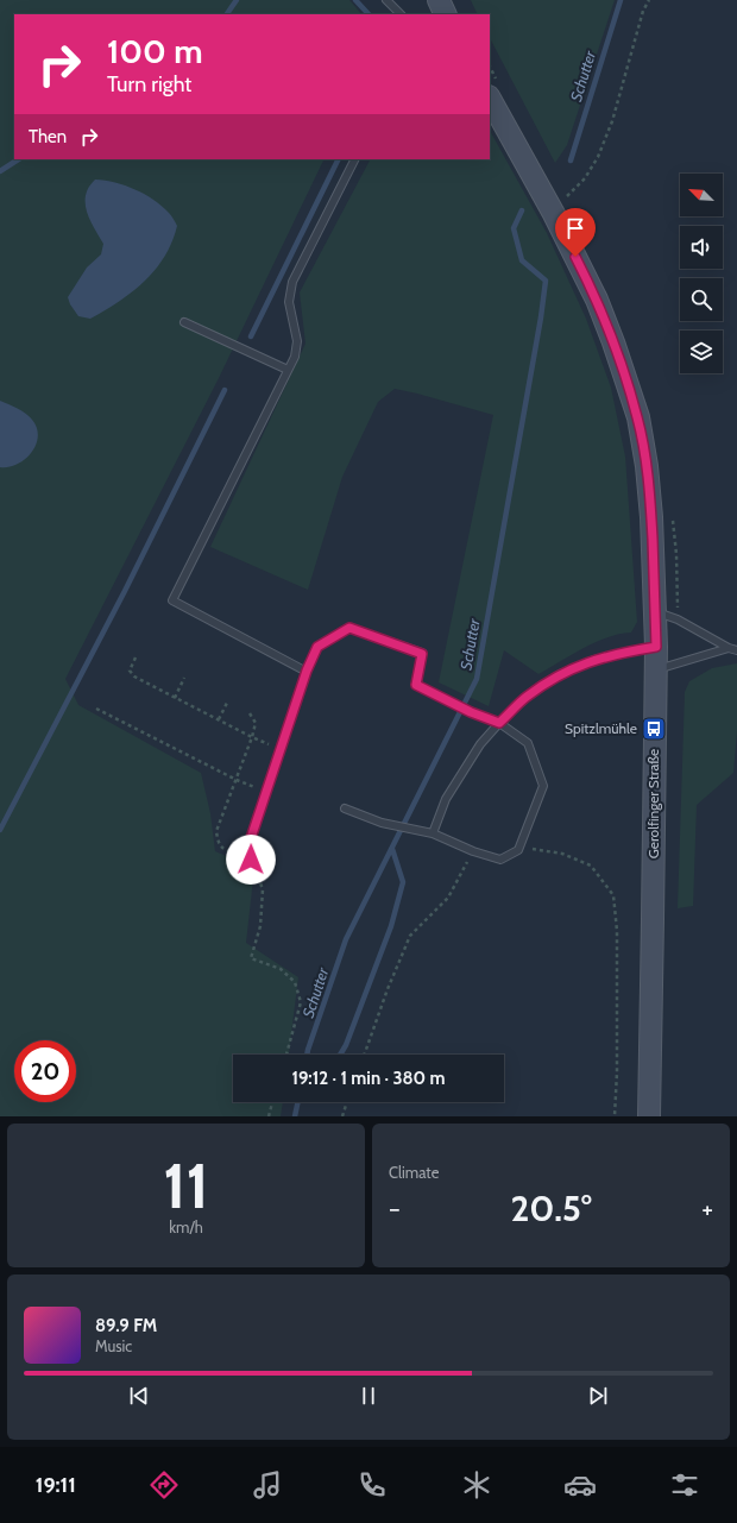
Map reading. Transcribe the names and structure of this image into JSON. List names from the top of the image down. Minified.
{"streets":{"street":["Gerolfinger Straße"]},"water":["Schutter"],"places":{"bus stop":["Spitzlmühle"]},"north":"top left","page":{"turn":["100 m","Turn right"],"then":"Then","limit":"20","trip":"19:12 · 1 min · 380 m","tile":[["11","km/h"],"Climate"],"heat":["−","20.5°","+"],"song":["89.9 FM","Music"],"tabs":"19:11"}}
